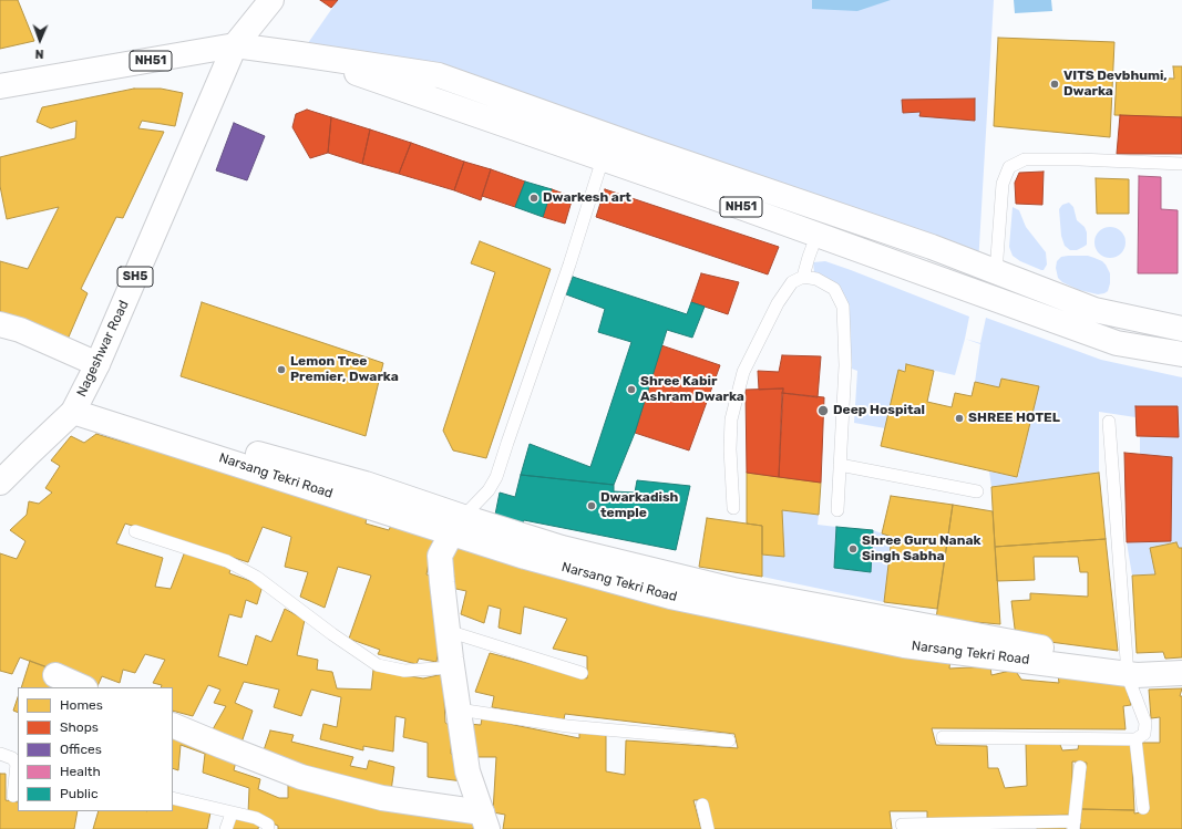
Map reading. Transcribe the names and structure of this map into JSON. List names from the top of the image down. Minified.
{"streets":{"main road":["NH51","SH5","Nageshwar Road","Narsang Tekri Road"]},"crossings":[["NH51","Nageshwar Road"],["Nageshwar Road","Narsang Tekri Road"]],"places":["VITS Devbhumi, Dwarka","Dwarkesh art","Lemon Tree Premier, Dwarka","Shree Kabir Ashram Dwarka","Deep Hospital","SHREE HOTEL","Dwarkadish temple","Shree Guru Nanak Singh Sabha"],"legend":["Homes","Shops","Offices","Health","Public"],"north":"bottom"}
